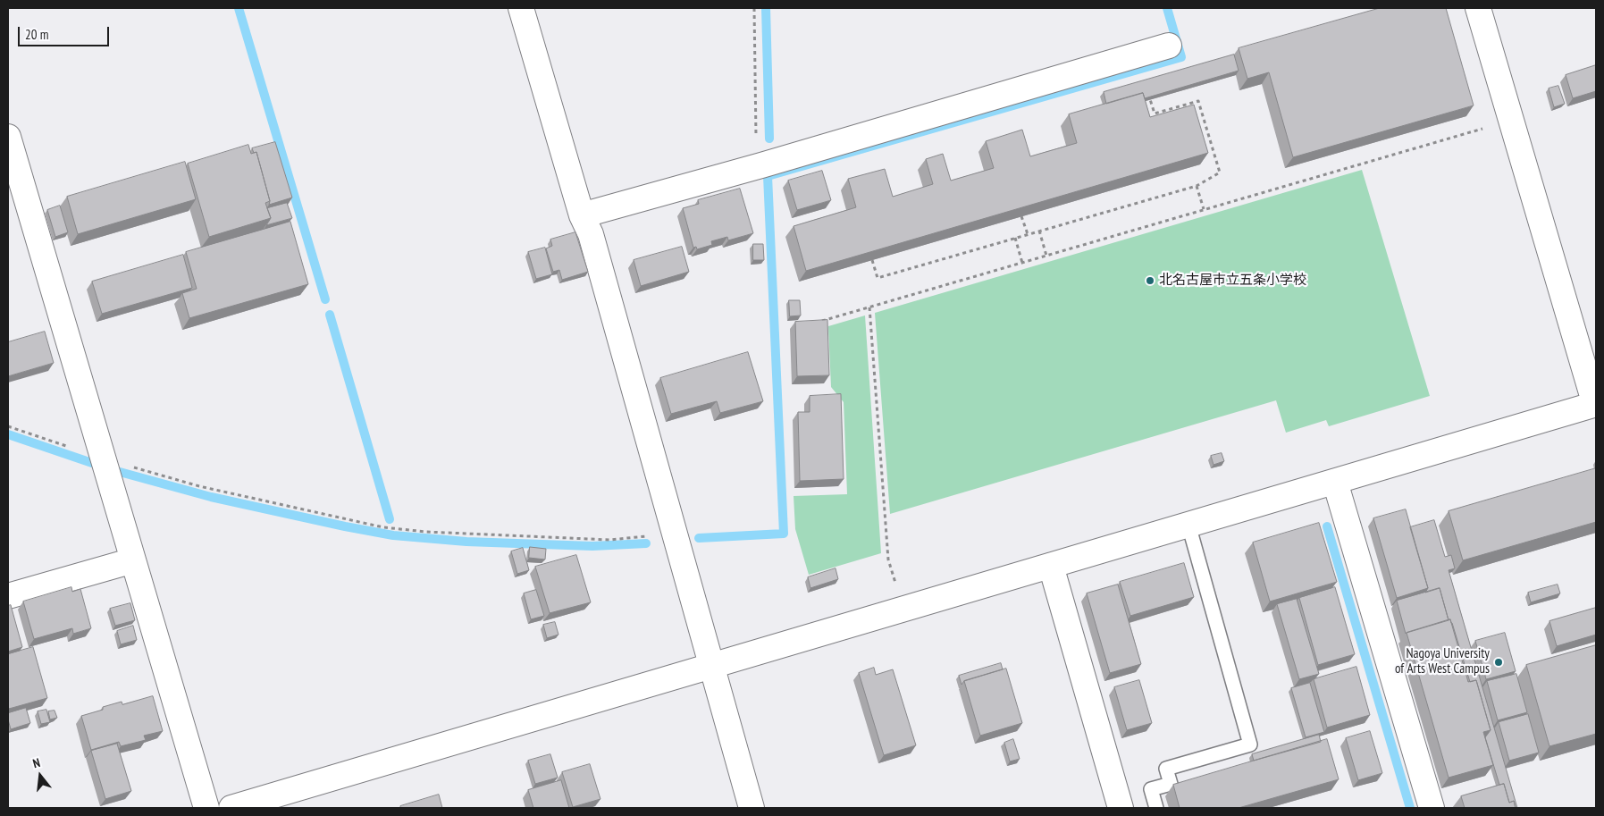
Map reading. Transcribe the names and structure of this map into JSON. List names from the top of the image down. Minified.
{"places":["北名古屋市立五条小学校","Nagoya University of Arts West Campus"],"scale_bar":"20 m","north":"top"}
